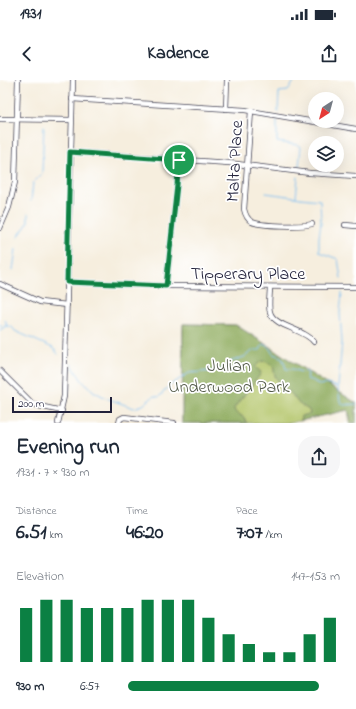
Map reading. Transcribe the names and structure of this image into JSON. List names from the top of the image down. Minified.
{"streets":{"street":["Malta Place","Tipperary Place"]},"parks":["Julian Underwood Park"],"scale_bar":"200 m","north":"bottom left","page":{"status":"19:31","header":"Kadence","scale":"200 m","heading":["Evening run","19:31 · 7 × 930 m"],"stats":[["Distance","6.51 km"],["Time","46:20"],["Pace","7:07 /km"]],"chart":["Elevation","147–153 m"],"list":[{"name":"930 m","note":"6:57"}]}}
